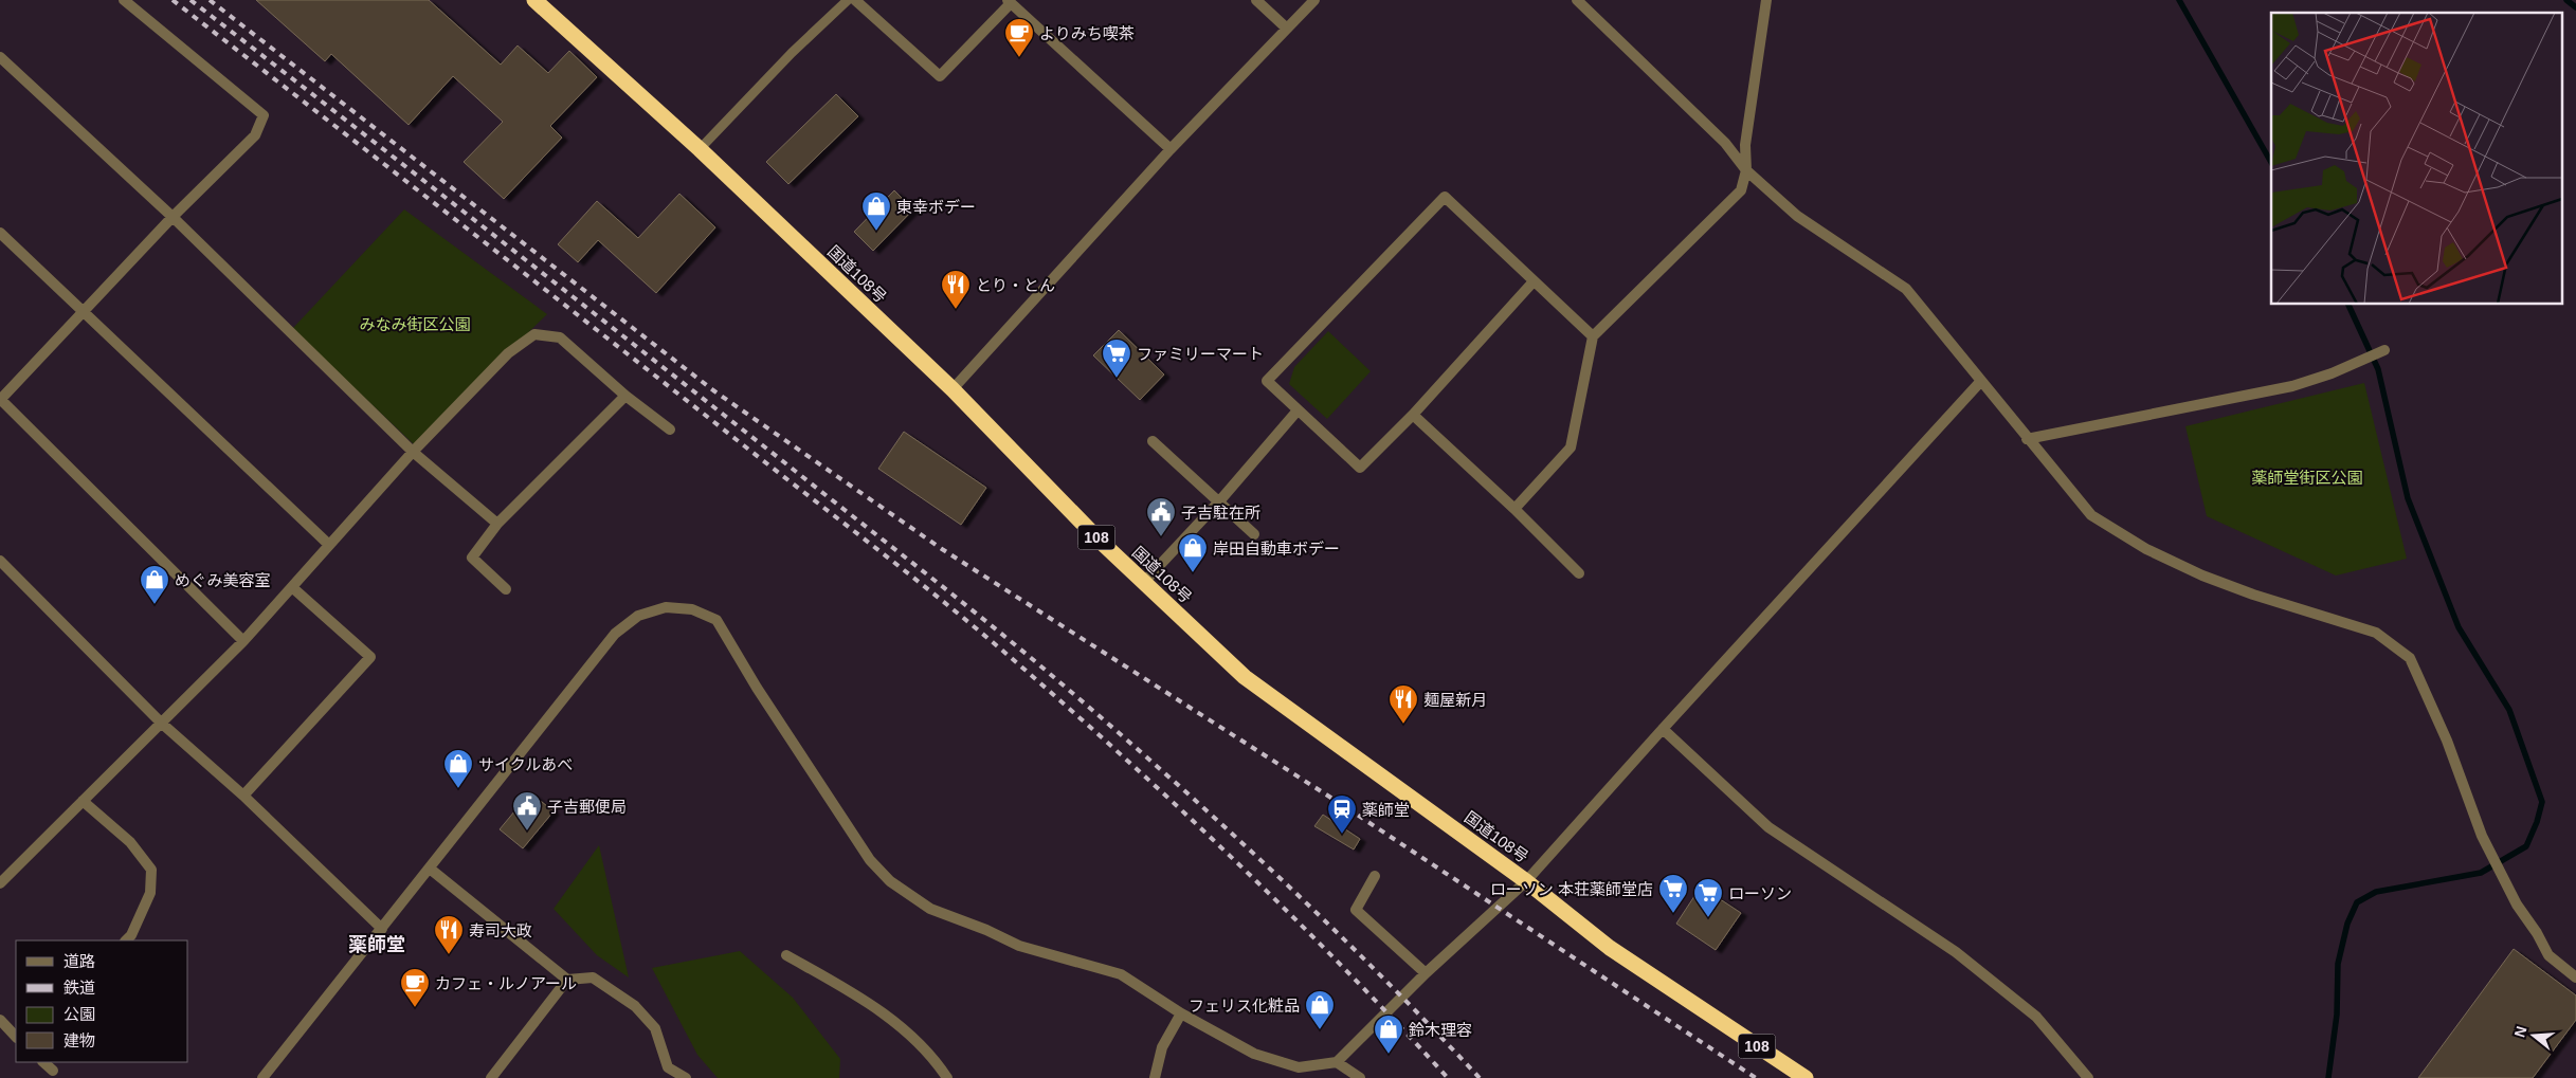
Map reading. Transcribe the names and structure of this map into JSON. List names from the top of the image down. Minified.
{"streets":{"highway":["国道108号","108"]},"districts":["薬師堂"],"parks":["みなみ街区公園","薬師堂街区公園"],"places":{"cafe":["よりみち喫茶","カフェ・ルノアール"],"shop":["東幸ボデー","岸田自動車ボデー","めぐみ美容室","サイクルあべ","フェリス化粧品","鈴木理容"],"restaurant":["とり・とん","麺屋新月","寿司大政"],"supermarket":["ファミリーマート","ローソン 本荘薬師堂店","ローソン"],"public building":["子吉駐在所","子吉郵便局"],"station":["薬師堂"]},"legend":["道路","鉄道","公園","建物"],"north":"left"}
